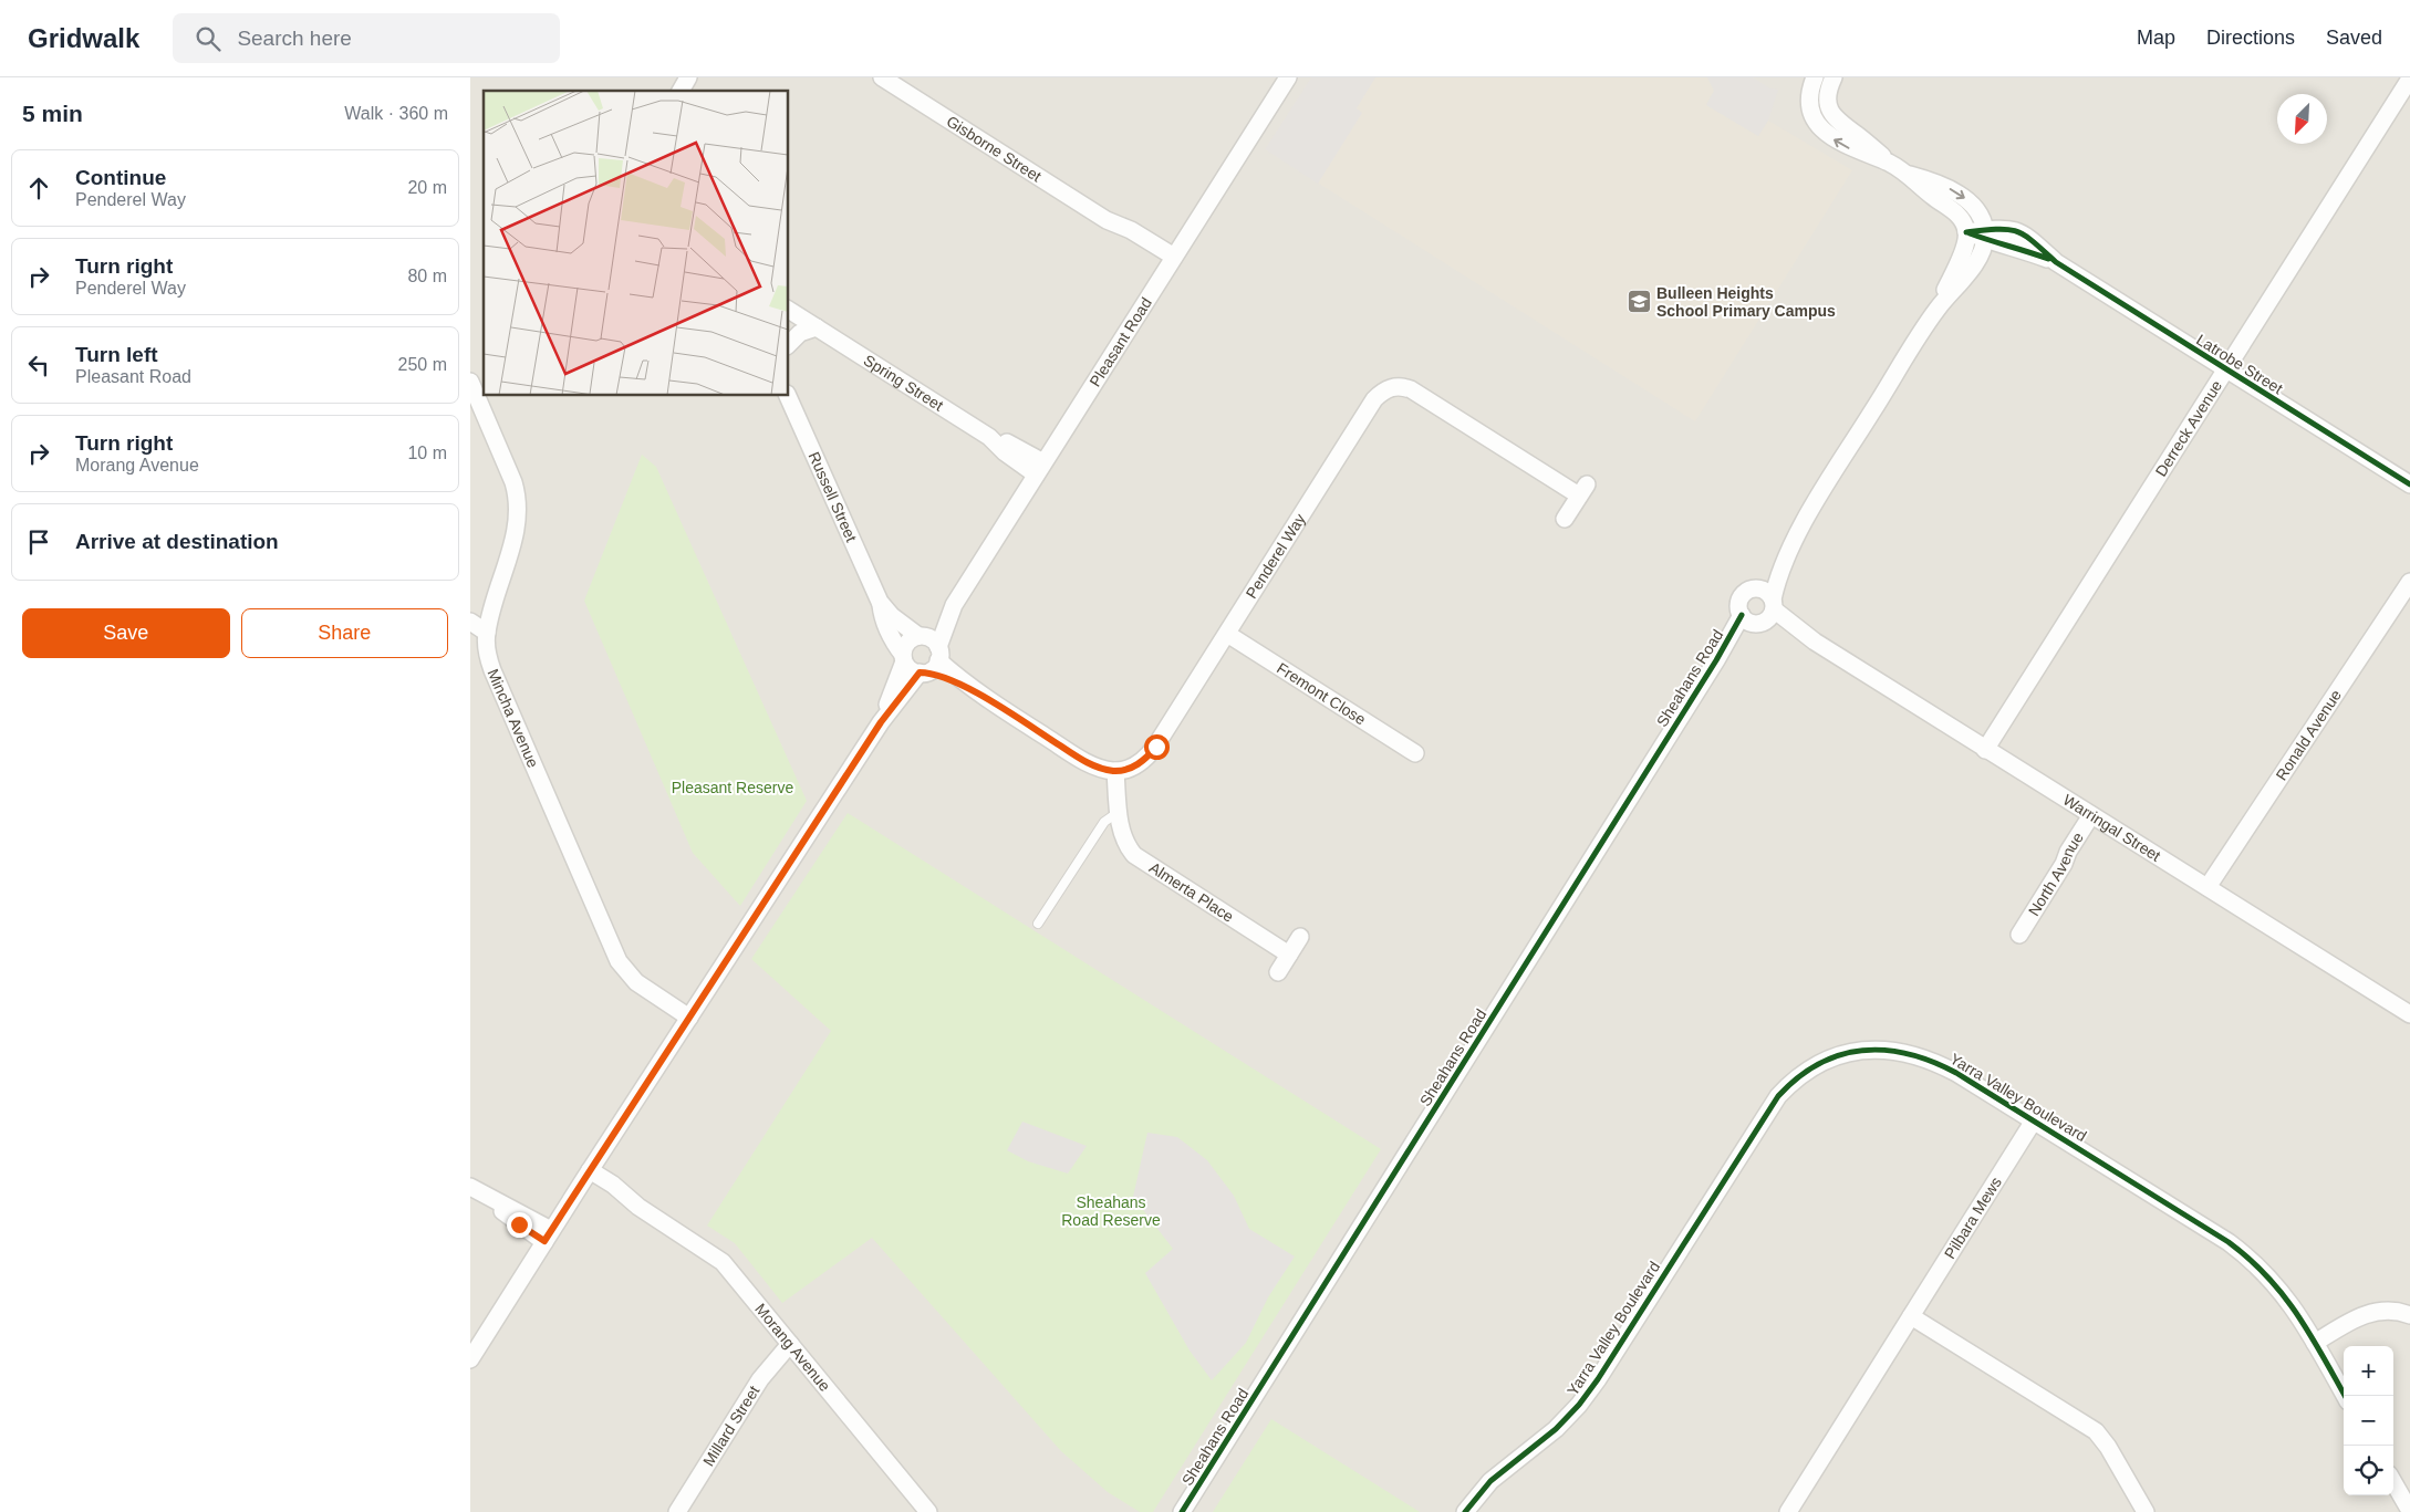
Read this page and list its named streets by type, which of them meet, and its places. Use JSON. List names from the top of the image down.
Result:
{
  "streets": {
    "street": [
      "Gisborne Street",
      "Pleasant Road",
      "Latrobe Street",
      "Spring Street",
      "Derreck Avenue",
      "Russell Street",
      "Penderel Way",
      "Sheahans Road",
      "Fremont Close",
      "Mincha Avenue",
      "Ronald Avenue",
      "Warringal Street",
      "North Avenue",
      "Almerta Place",
      "Yarra Valley Boulevard",
      "Pilbara Mews",
      "Morang Avenue",
      "Millard Street"
    ]
  },
  "crossings": [
    ["Gisborne Street", "Pleasant Road"],
    ["Pleasant Road", "Spring Street"],
    ["Pleasant Road", "Russell Street"],
    ["Pleasant Road", "Mincha Avenue"],
    ["Pleasant Road", "Morang Avenue"],
    ["Latrobe Street", "Derreck Avenue"],
    ["Latrobe Street", "Sheahans Road"],
    ["Derreck Avenue", "Warringal Street"],
    ["Penderel Way", "Fremont Close"],
    ["Penderel Way", "Almerta Place"],
    ["Sheahans Road", "Warringal Street"],
    ["Ronald Avenue", "Warringal Street"],
    ["Warringal Street", "North Avenue"],
    ["Yarra Valley Boulevard", "Pilbara Mews"],
    ["Morang Avenue", "Millard Street"]
  ],
  "parks": ["Pleasant Reserve", "Sheahans Road Reserve"],
  "places": {
    "school or university": ["Bulleen Heights School Primary Campus"]
  },
  "north": "bottom left",
  "page": {
    "header": "Gridwalk",
    "search": "Search here",
    "nav": ["Map", "Directions", "Saved"],
    "heading": ["5 min", "Walk · 360 m"],
    "list": [
      ["Continue", "Penderel Way", "20 m"],
      ["Turn right", "Penderel Way", "80 m"],
      ["Turn left", "Pleasant Road", "250 m"],
      ["Turn right", "Morang Avenue", "10 m"],
      "Arrive at destination"
    ],
    "buttons": ["Save", "Share"],
    "map_buttons": ["+", "−"]
  }
}
